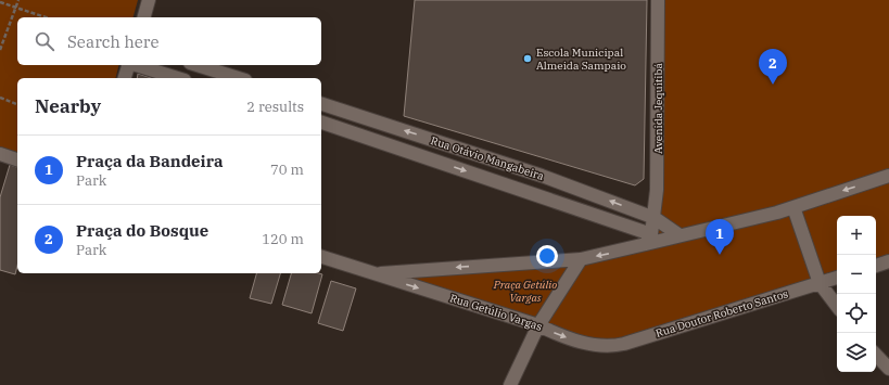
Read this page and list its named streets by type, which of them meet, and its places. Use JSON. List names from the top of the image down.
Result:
{
  "streets": {
    "street": [
      "Avenida Jequitibá",
      "Rua Otávio Mangabeira",
      "Rua Getúlio Vargas",
      "Rua Doutor Roberto Santos"
    ]
  },
  "crossings": [
    ["Avenida Jequitibá", "Rua Otávio Mangabeira"],
    ["Rua Getúlio Vargas", "Rua Doutor Roberto Santos"]
  ],
  "parks": ["Praça Getúlio Vargas"],
  "places": ["Escola Municipal Almeida Sampaio"],
  "page": {
    "search": "Search here",
    "pins": ["2", "1"],
    "heading": ["Nearby", "2 results"],
    "list": [
      {
        "mark": "1",
        "name": "Praça da Bandeira",
        "note": "Park",
        "value": "70 m"
      },
      {
        "mark": "2",
        "name": "Praça do Bosque",
        "note": "Park",
        "value": "120 m"
      }
    ],
    "map_buttons": ["+", "−"]
  }
}
